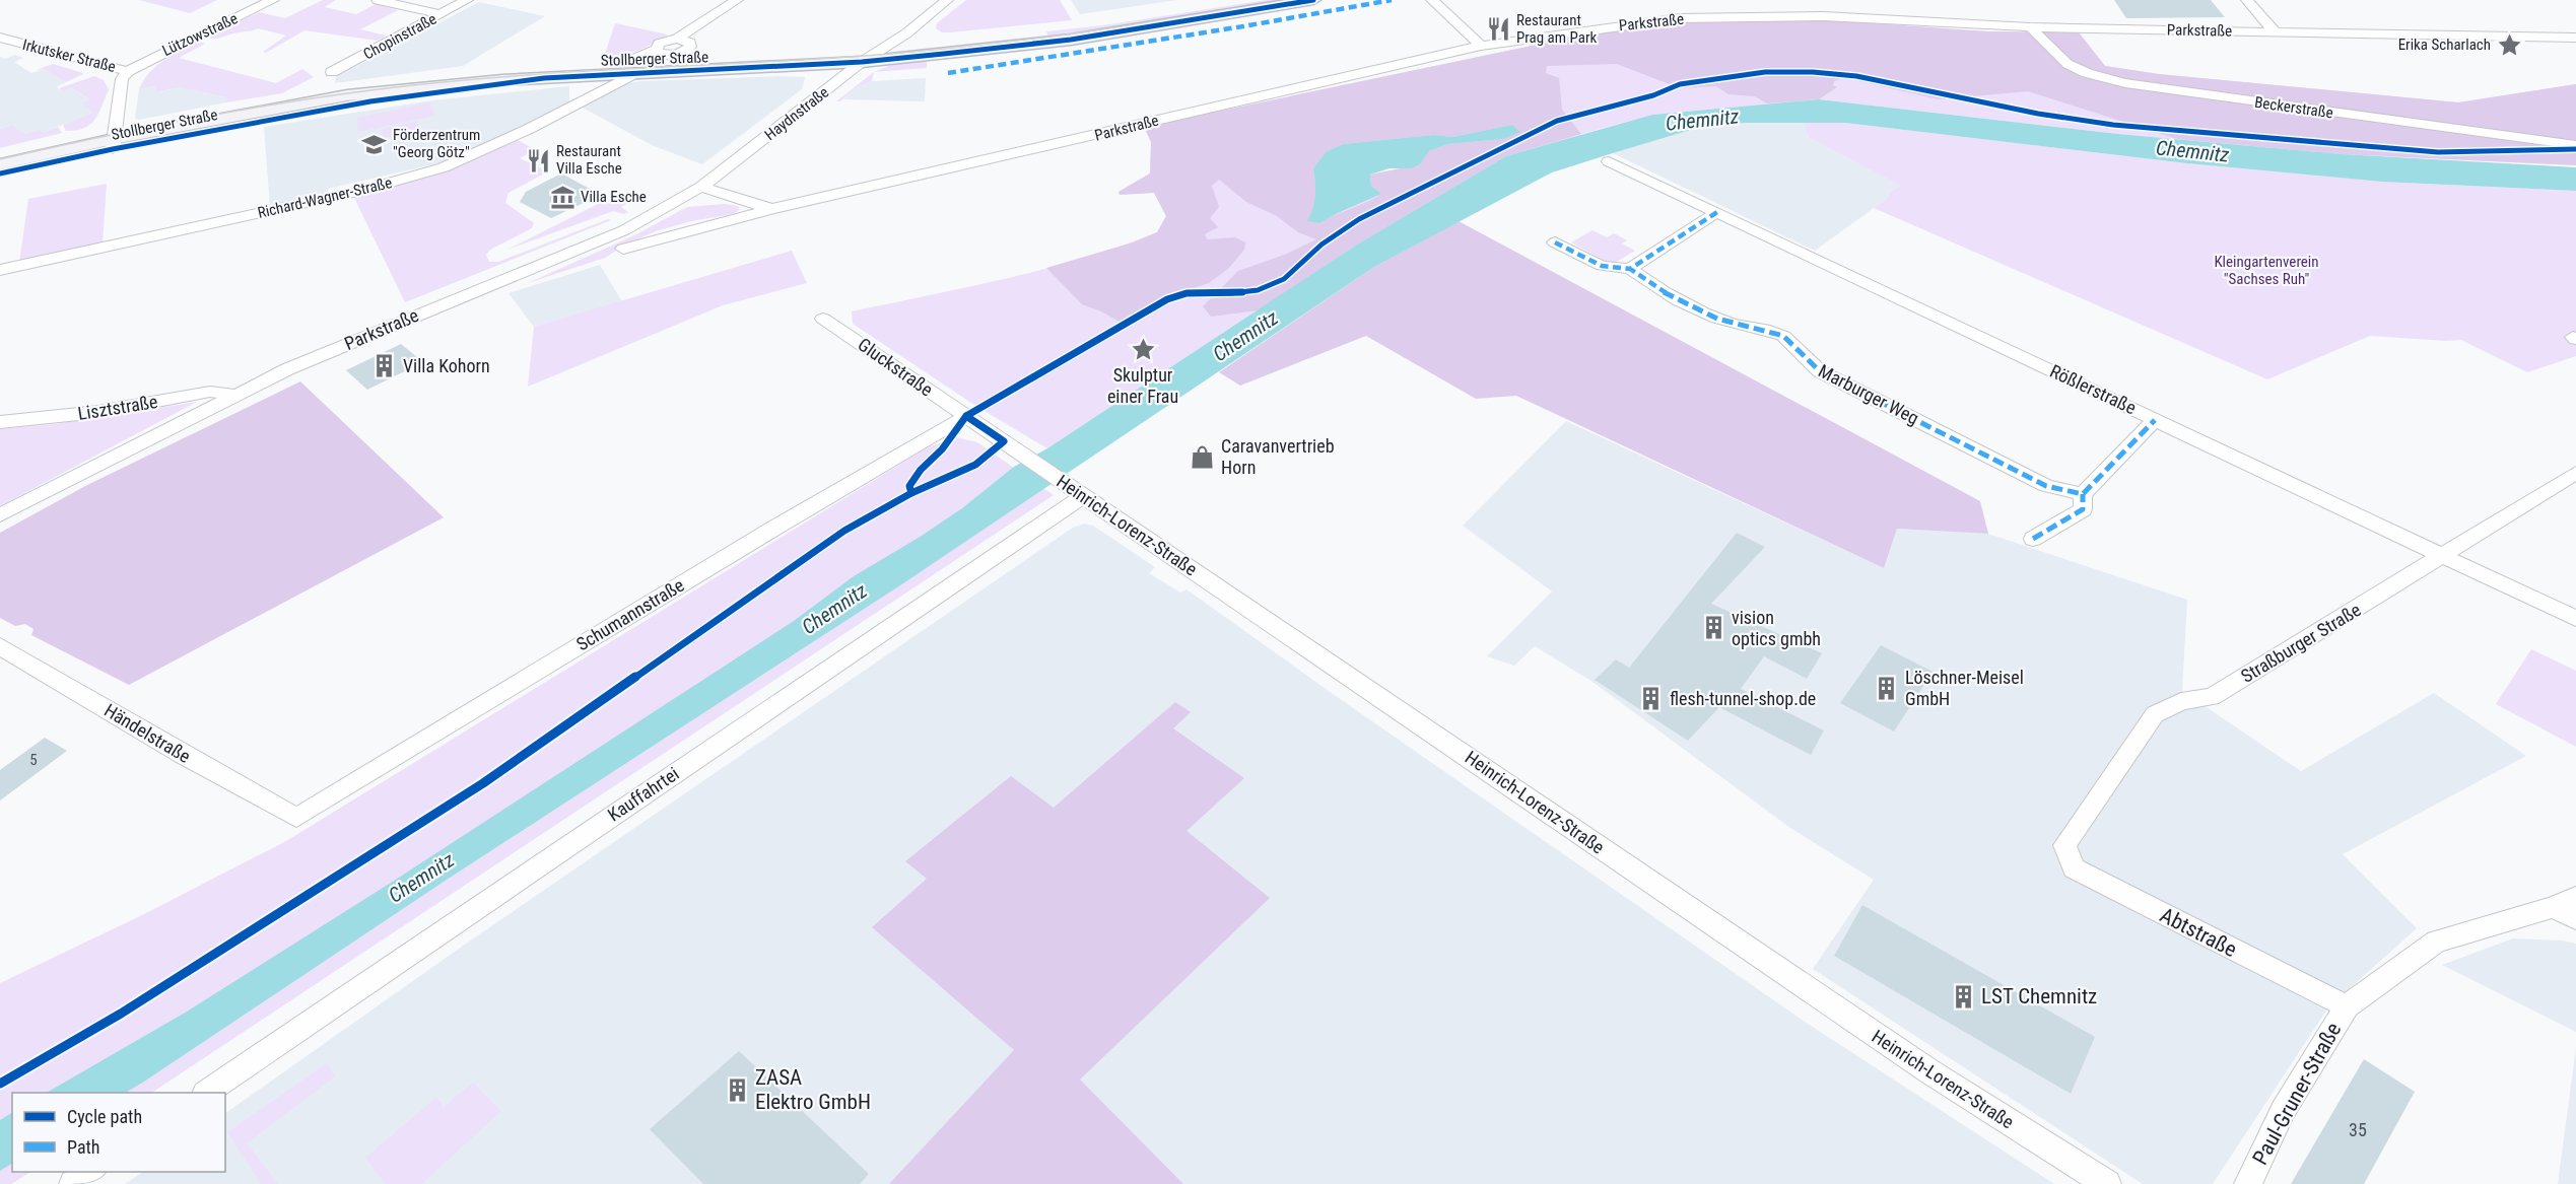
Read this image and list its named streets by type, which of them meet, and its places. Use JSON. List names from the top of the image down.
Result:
{
  "streets": {
    "main road": ["Stollberger Straße"],
    "street": [
      "Parkstraße",
      "Lützowstraße",
      "Chopinstraße",
      "Irkutsker Straße",
      "Beckerstraße",
      "Haydnstraße",
      "Richard-Wagner-Straße",
      "Gluckstraße",
      "Rößlerstraße",
      "Marburger Weg",
      "Lisztstraße",
      "Heinrich-Lorenz-Straße",
      "Schumannstraße",
      "Straßburger Straße",
      "Händelstraße",
      "Kauffahrtei",
      "Abtstraße",
      "Paul-Gruner-Straße"
    ]
  },
  "crossings": [
    ["Parkstraße", "Beckerstraße"],
    ["Parkstraße", "Haydnstraße"],
    ["Parkstraße", "Lisztstraße"],
    ["Lützowstraße", "Irkutsker Straße"],
    ["Irkutsker Straße", "Stollberger Straße"],
    ["Stollberger Straße", "Haydnstraße"],
    ["Stollberger Straße", "Richard-Wagner-Straße"],
    ["Gluckstraße", "Heinrich-Lorenz-Straße"],
    ["Gluckstraße", "Schumannstraße"],
    ["Rößlerstraße", "Straßburger Straße"],
    ["Heinrich-Lorenz-Straße", "Schumannstraße"],
    ["Heinrich-Lorenz-Straße", "Kauffahrtei"],
    ["Schumannstraße", "Händelstraße"],
    ["Straßburger Straße", "Abtstraße"],
    ["Abtstraße", "Paul-Gruner-Straße"]
  ],
  "water": ["Chemnitz"],
  "parks": ["Kleingartenverein \"Sachses Ruh\""],
  "places": {
    "restaurant": ["Restaurant Prag am Park", "Restaurant Villa Esche"],
    "place": ["Erika Scharlach", "Skulptur einer Frau"],
    "school or university": ["Förderzentrum \"Georg Götz\""],
    "museum": ["Villa Esche"],
    "building": [
      "Villa Kohorn",
      "vision optics gmbh",
      "Löschner-Meisel GmbH",
      "flesh-tunnel-shop.de",
      "LST Chemnitz",
      "ZASA Elektro GmbH"
    ],
    "shop": ["Caravanvertrieb Horn"]
  },
  "house_numbers": ["5", "35"],
  "legend": ["Cycle path", "Path"]
}
